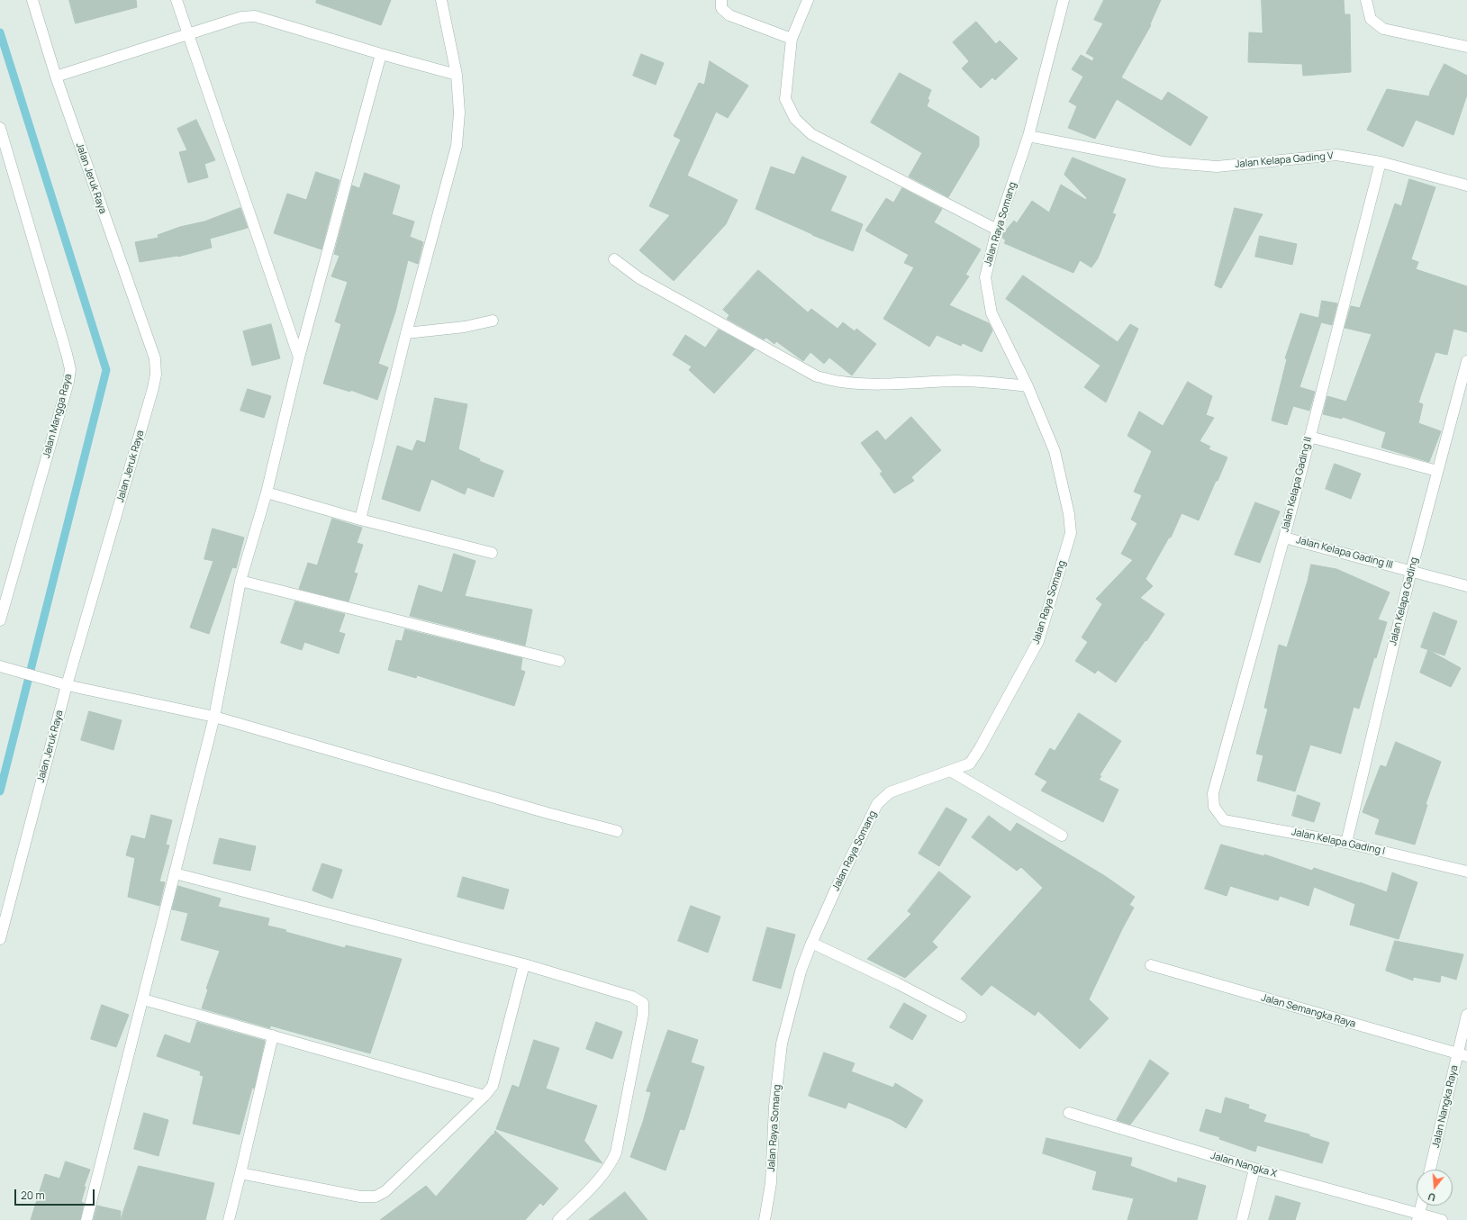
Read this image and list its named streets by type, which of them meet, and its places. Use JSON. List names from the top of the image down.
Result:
{
  "streets": {
    "street": [
      "Jalan Kelapa Gading V",
      "Jalan Jeruk Raya",
      "Jalan Raya Somang",
      "Jalan Mangga Raya",
      "Jalan Kelapa Gading II",
      "Jalan Kelapa Gading III",
      "Jalan Kelapa Gading",
      "Jalan Kelapa Gading I",
      "Jalan Semangka Raya",
      "Jalan Nangka Raya",
      "Jalan Nangka X"
    ]
  },
  "crossings": [
    ["Jalan Kelapa Gading V", "Jalan Raya Somang"],
    ["Jalan Kelapa Gading V", "Jalan Kelapa Gading II"],
    ["Jalan Kelapa Gading II", "Jalan Kelapa Gading III"],
    ["Jalan Kelapa Gading II", "Jalan Kelapa Gading I"],
    ["Jalan Kelapa Gading III", "Jalan Kelapa Gading"],
    ["Jalan Kelapa Gading", "Jalan Kelapa Gading I"],
    ["Jalan Semangka Raya", "Jalan Nangka Raya"]
  ],
  "scale_bar": "20 m",
  "north": "bottom"
}
